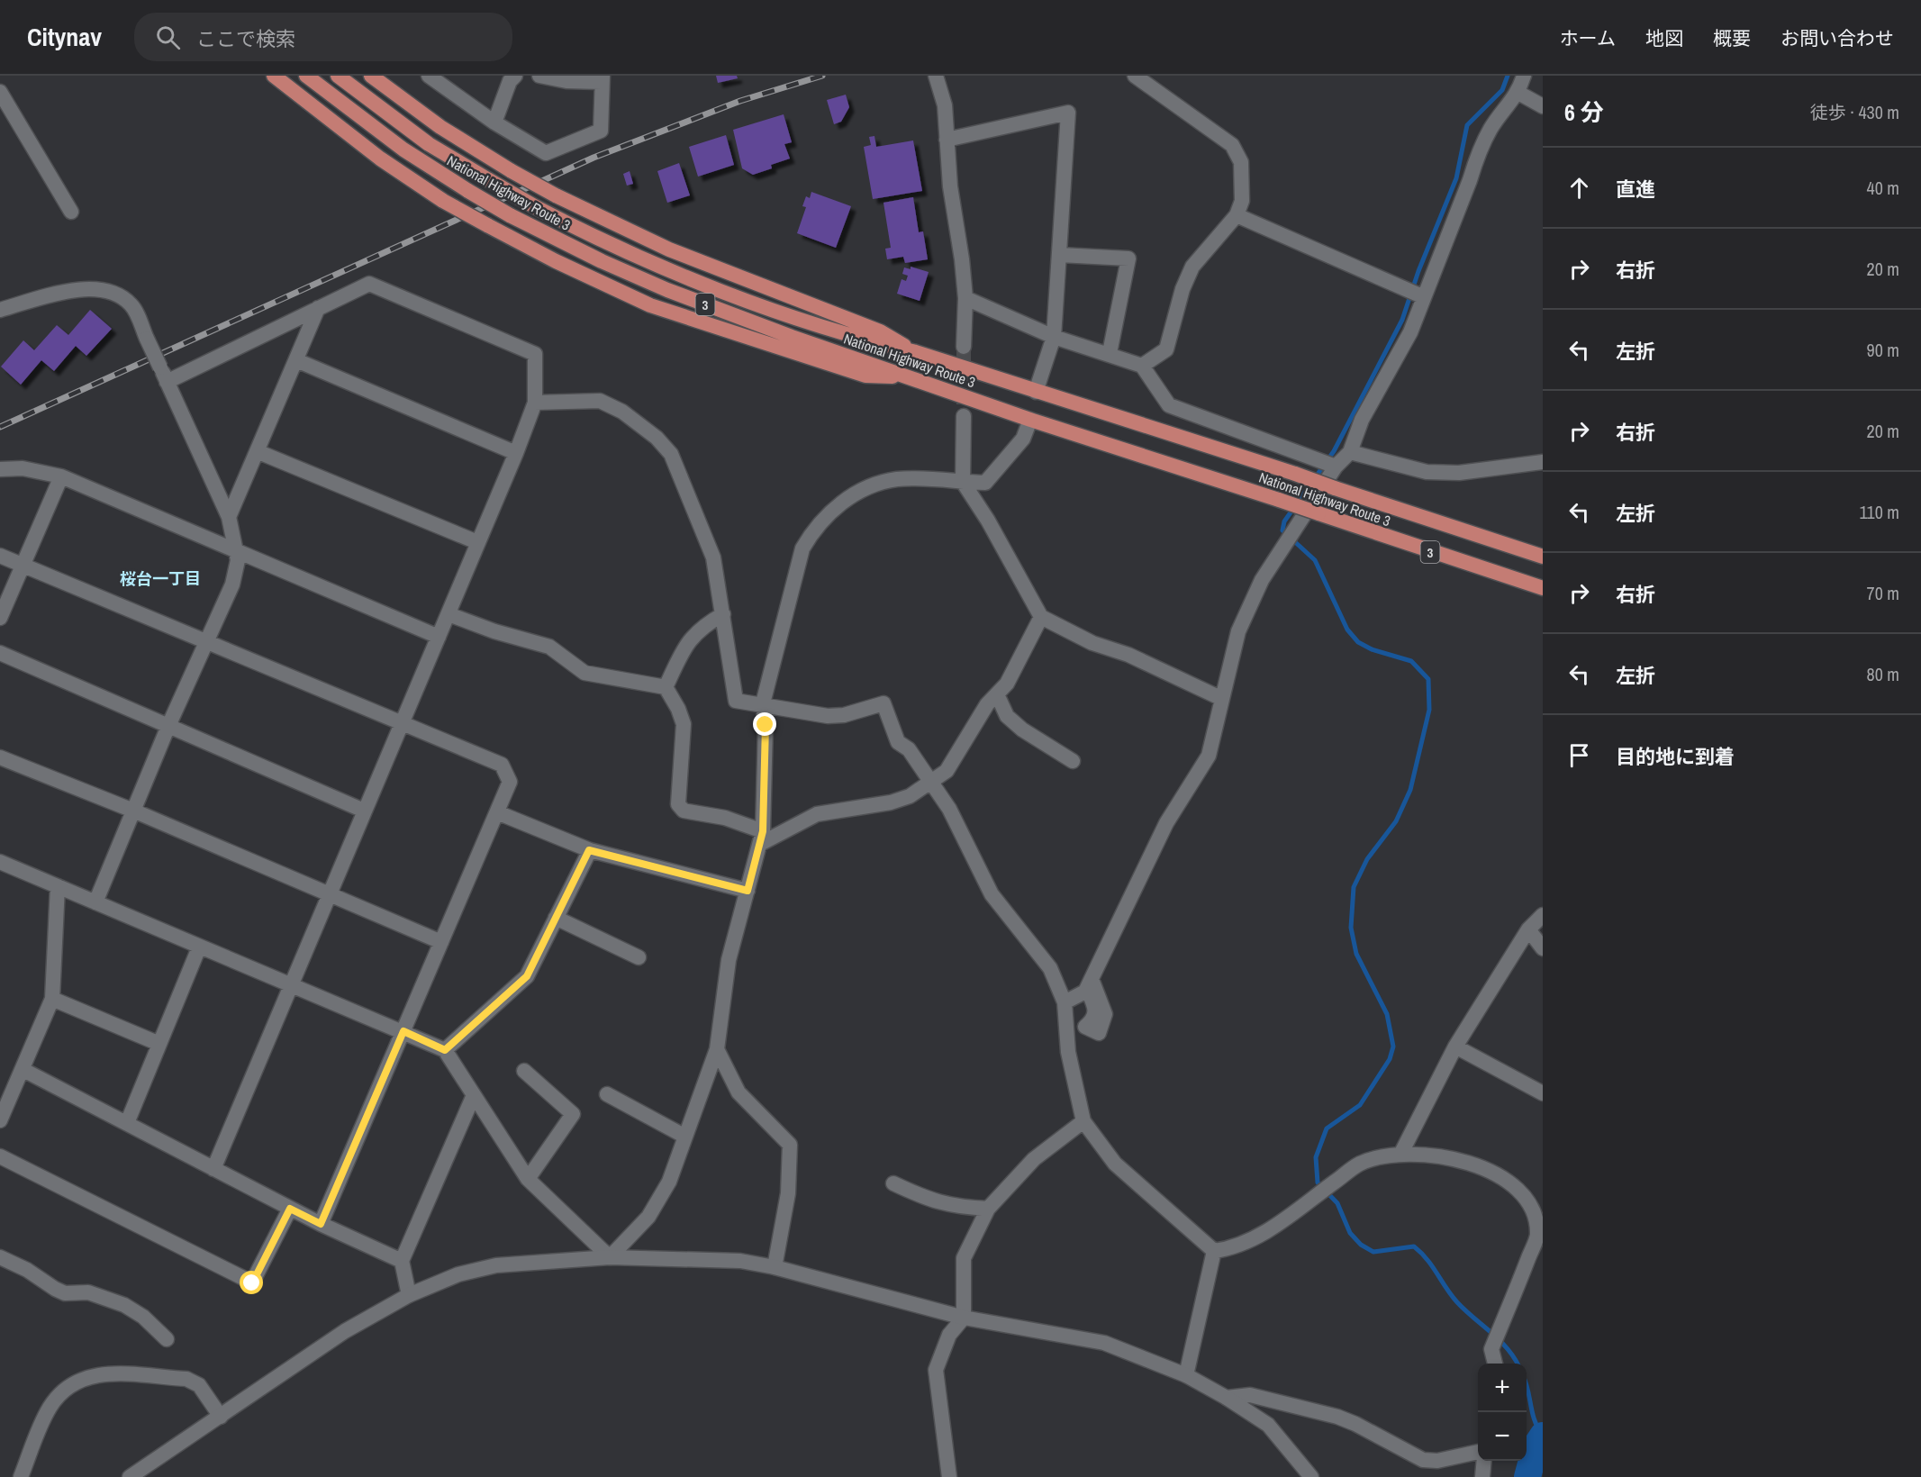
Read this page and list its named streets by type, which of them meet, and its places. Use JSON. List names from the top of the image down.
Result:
{
  "streets": {
    "highway": ["National Highway Route 3", "3"]
  },
  "districts": ["桜台一丁目"],
  "page": {
    "header": "Citynav",
    "search": "ここで検索",
    "nav": [
      "ホーム",
      "地図",
      "概要",
      "お問い合わせ"
    ],
    "heading": ["6 分", "徒歩 · 430 m"],
    "list": [
      ["直進", "40 m"],
      ["右折", "20 m"],
      ["左折", "90 m"],
      ["右折", "20 m"],
      ["左折", "110 m"],
      ["右折", "70 m"],
      ["左折", "80 m"],
      "目的地に到着"
    ],
    "map_buttons": ["+", "−"]
  }
}
